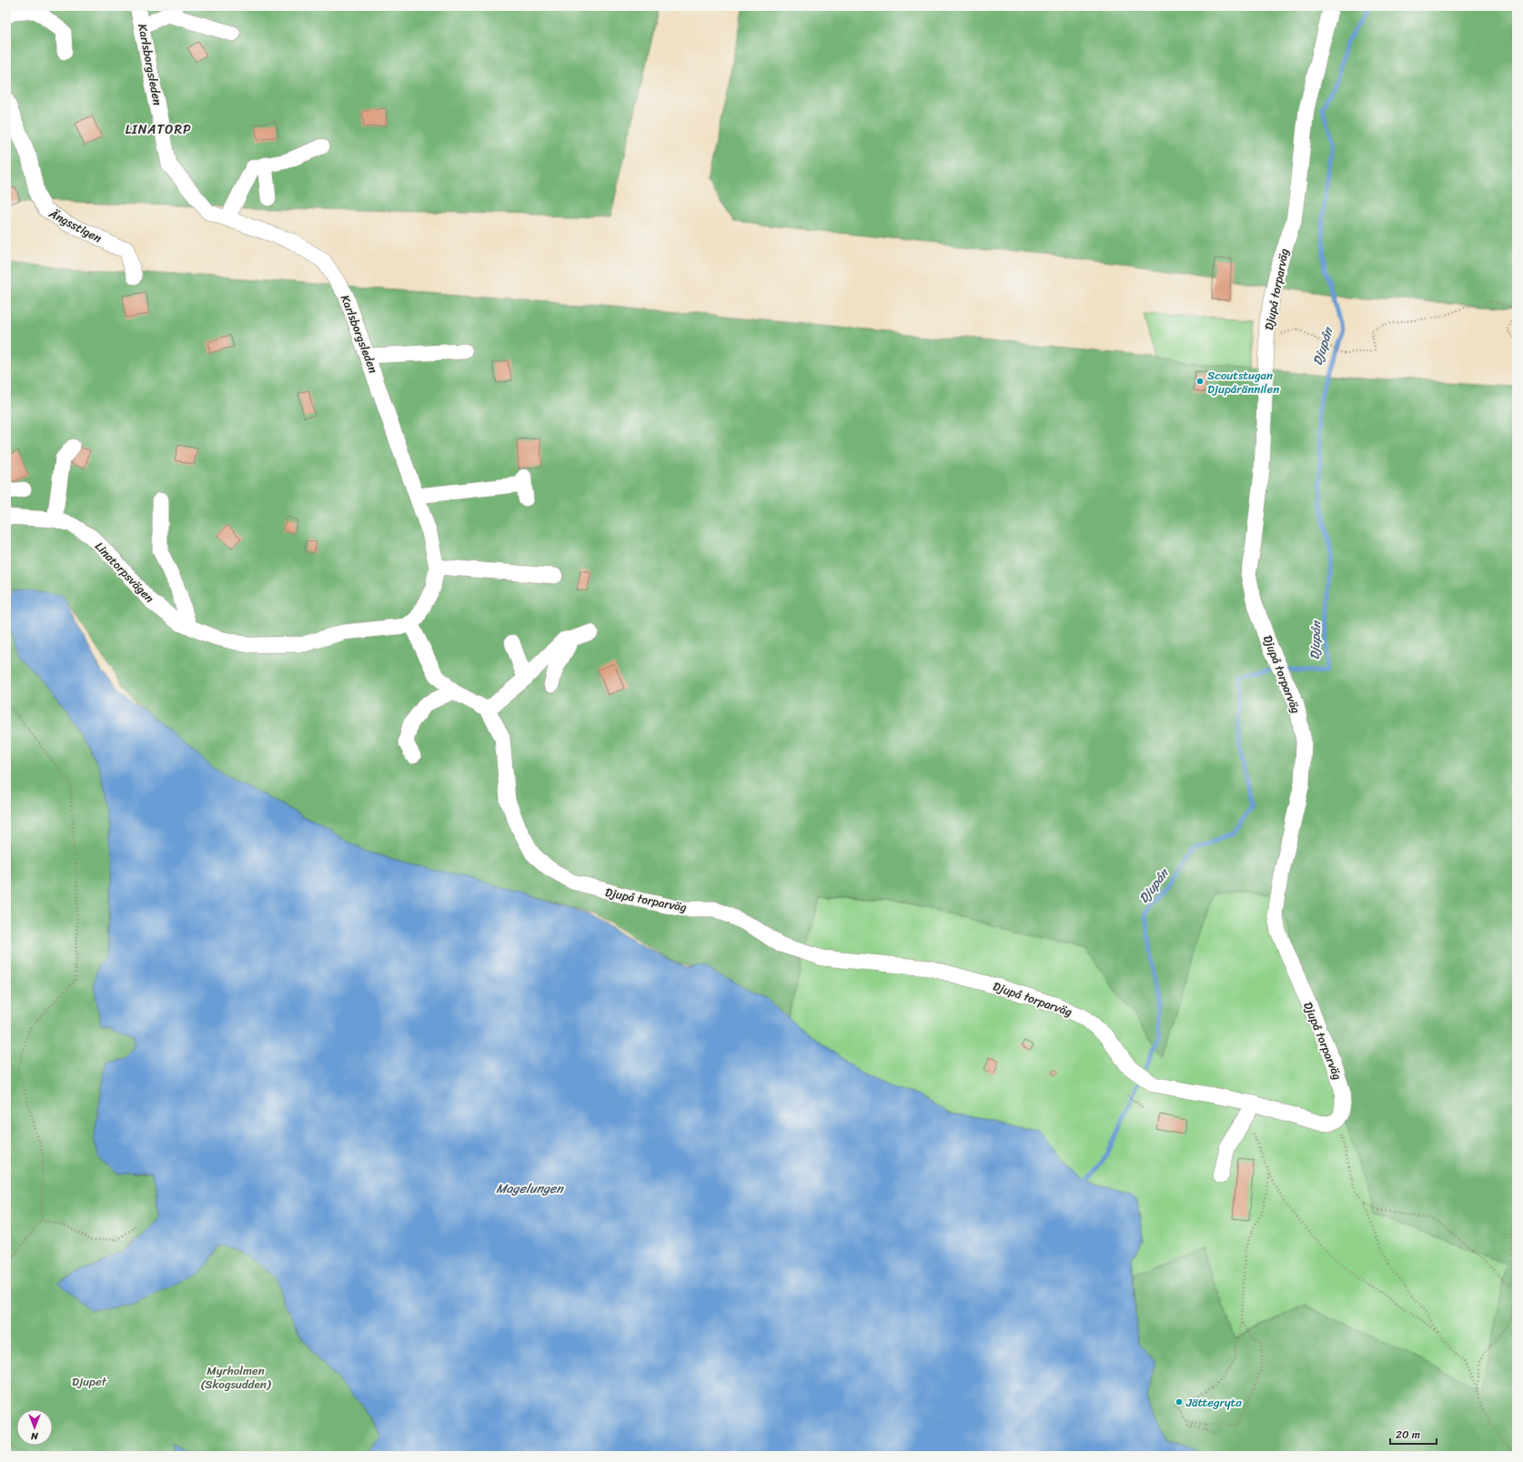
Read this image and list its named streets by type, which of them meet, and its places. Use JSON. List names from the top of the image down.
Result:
{
  "streets": {
    "street": [
      "Karlsborgsleden",
      "Ängsstigen",
      "Djupå torparväg",
      "Linatorpsvägen"
    ]
  },
  "crossings": [
    ["Karlsborgsleden", "Linatorpsvägen"]
  ],
  "districts": ["LINATORP"],
  "water": ["Djupån", "Magelungen"],
  "parks": ["Myrholmen (Skogsudden)", "Djupet"],
  "places": ["Scoutstugan Djupårännilen", "Jättegryta"],
  "scale_bar": "20 m",
  "north": "bottom"
}
